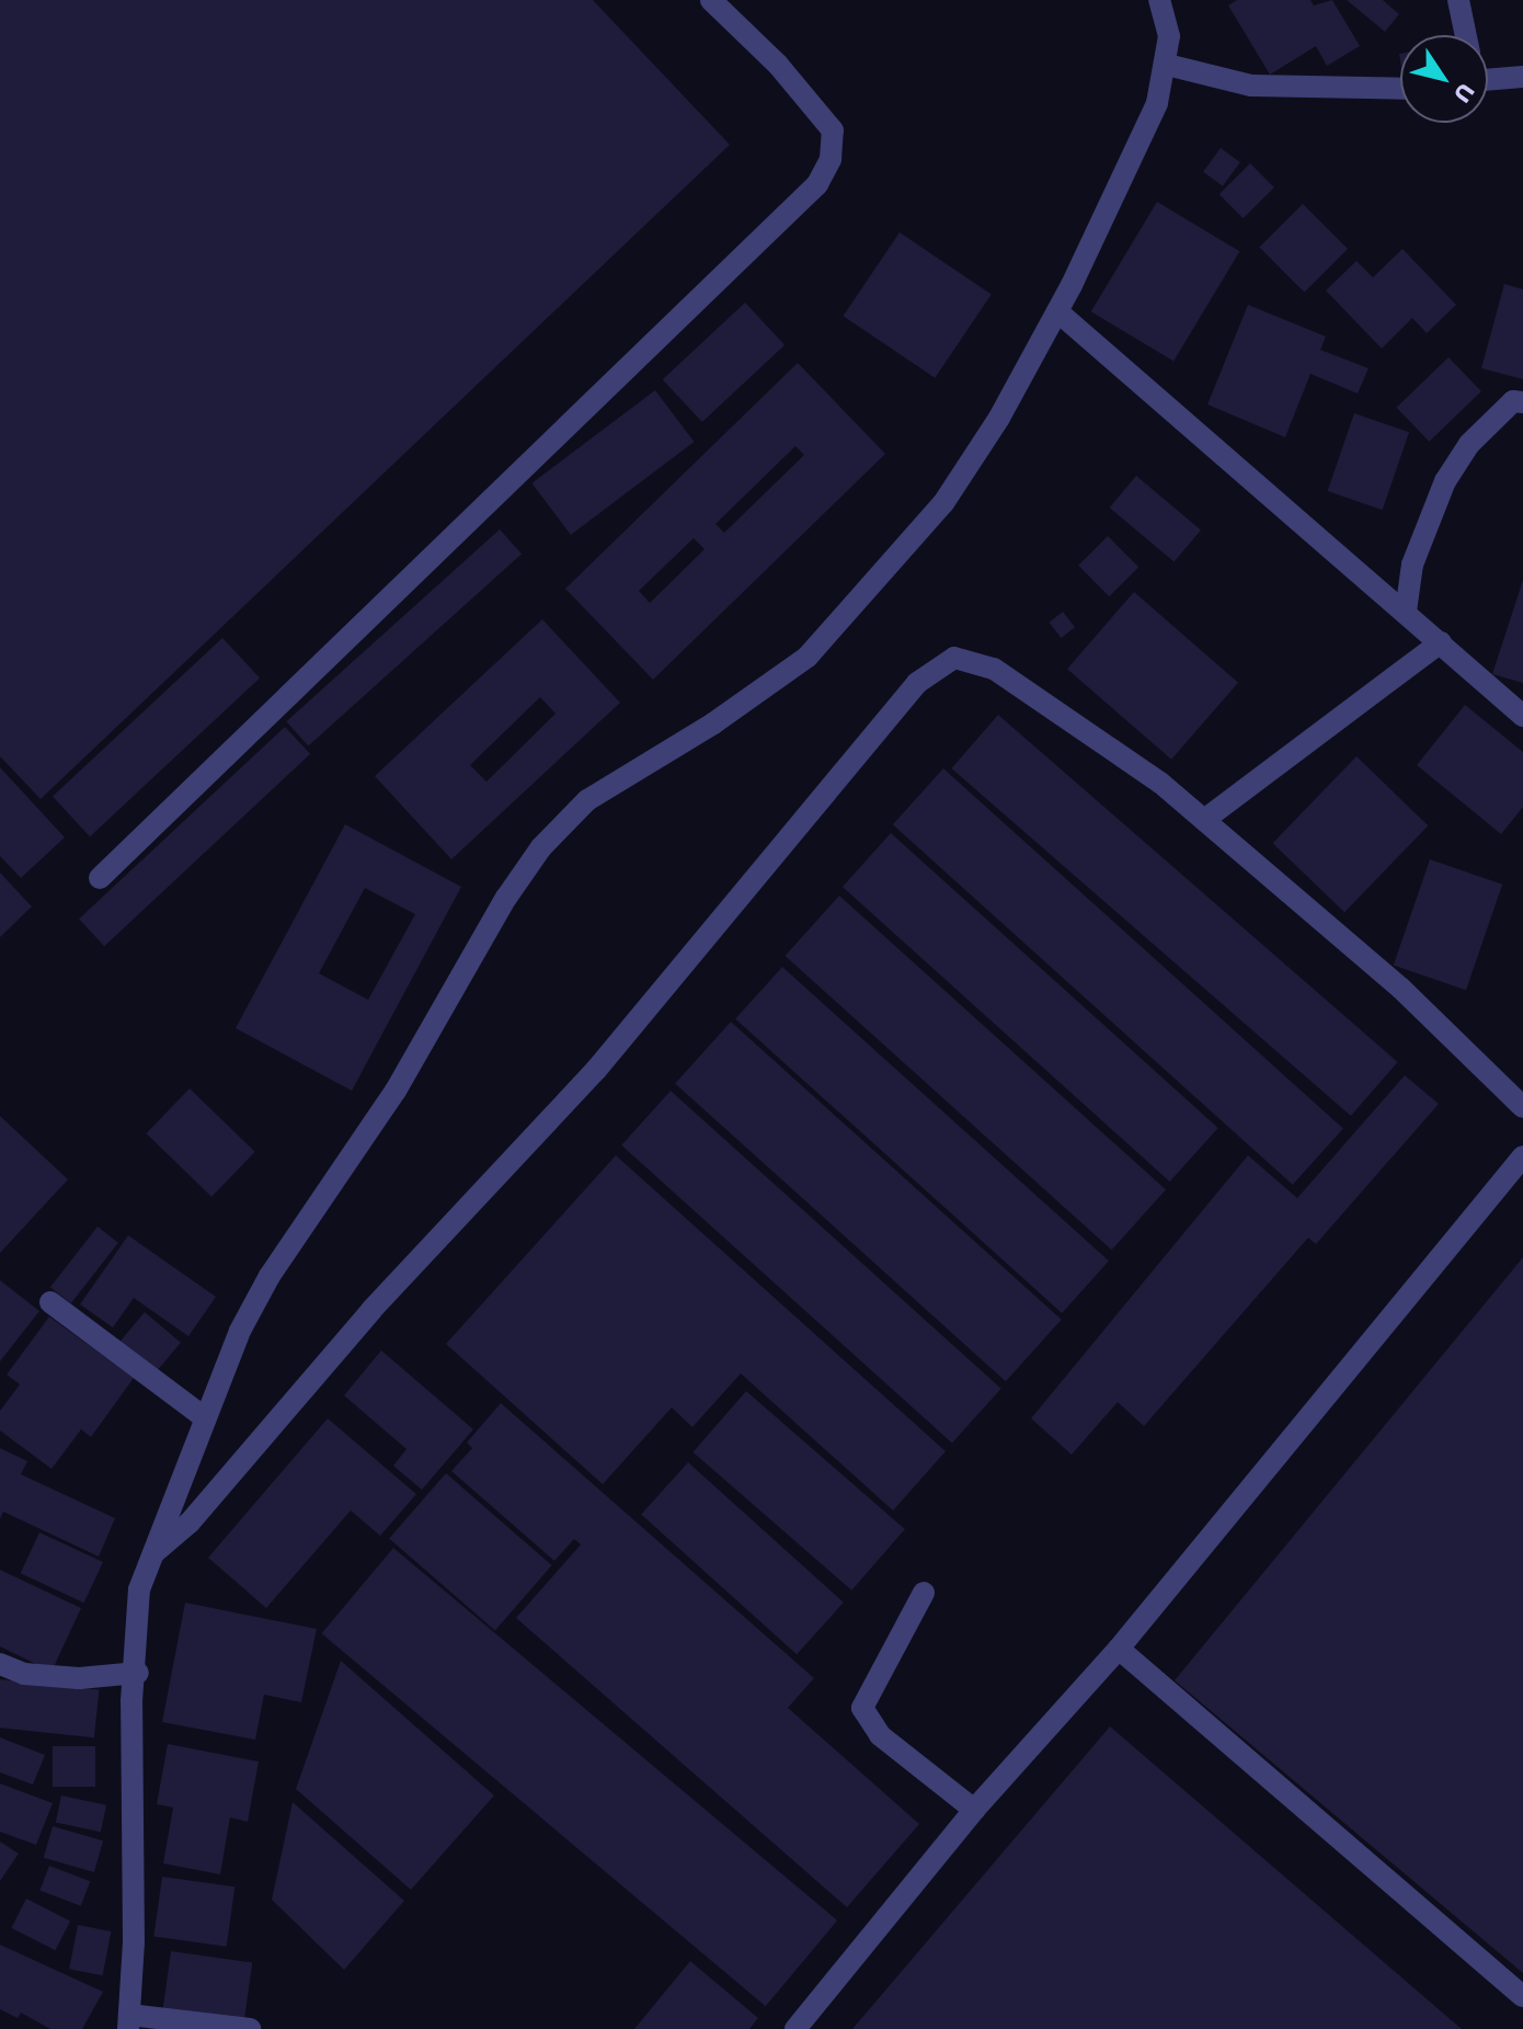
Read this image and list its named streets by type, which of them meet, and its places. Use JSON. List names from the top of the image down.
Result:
{
  "north": "bottom right"
}
